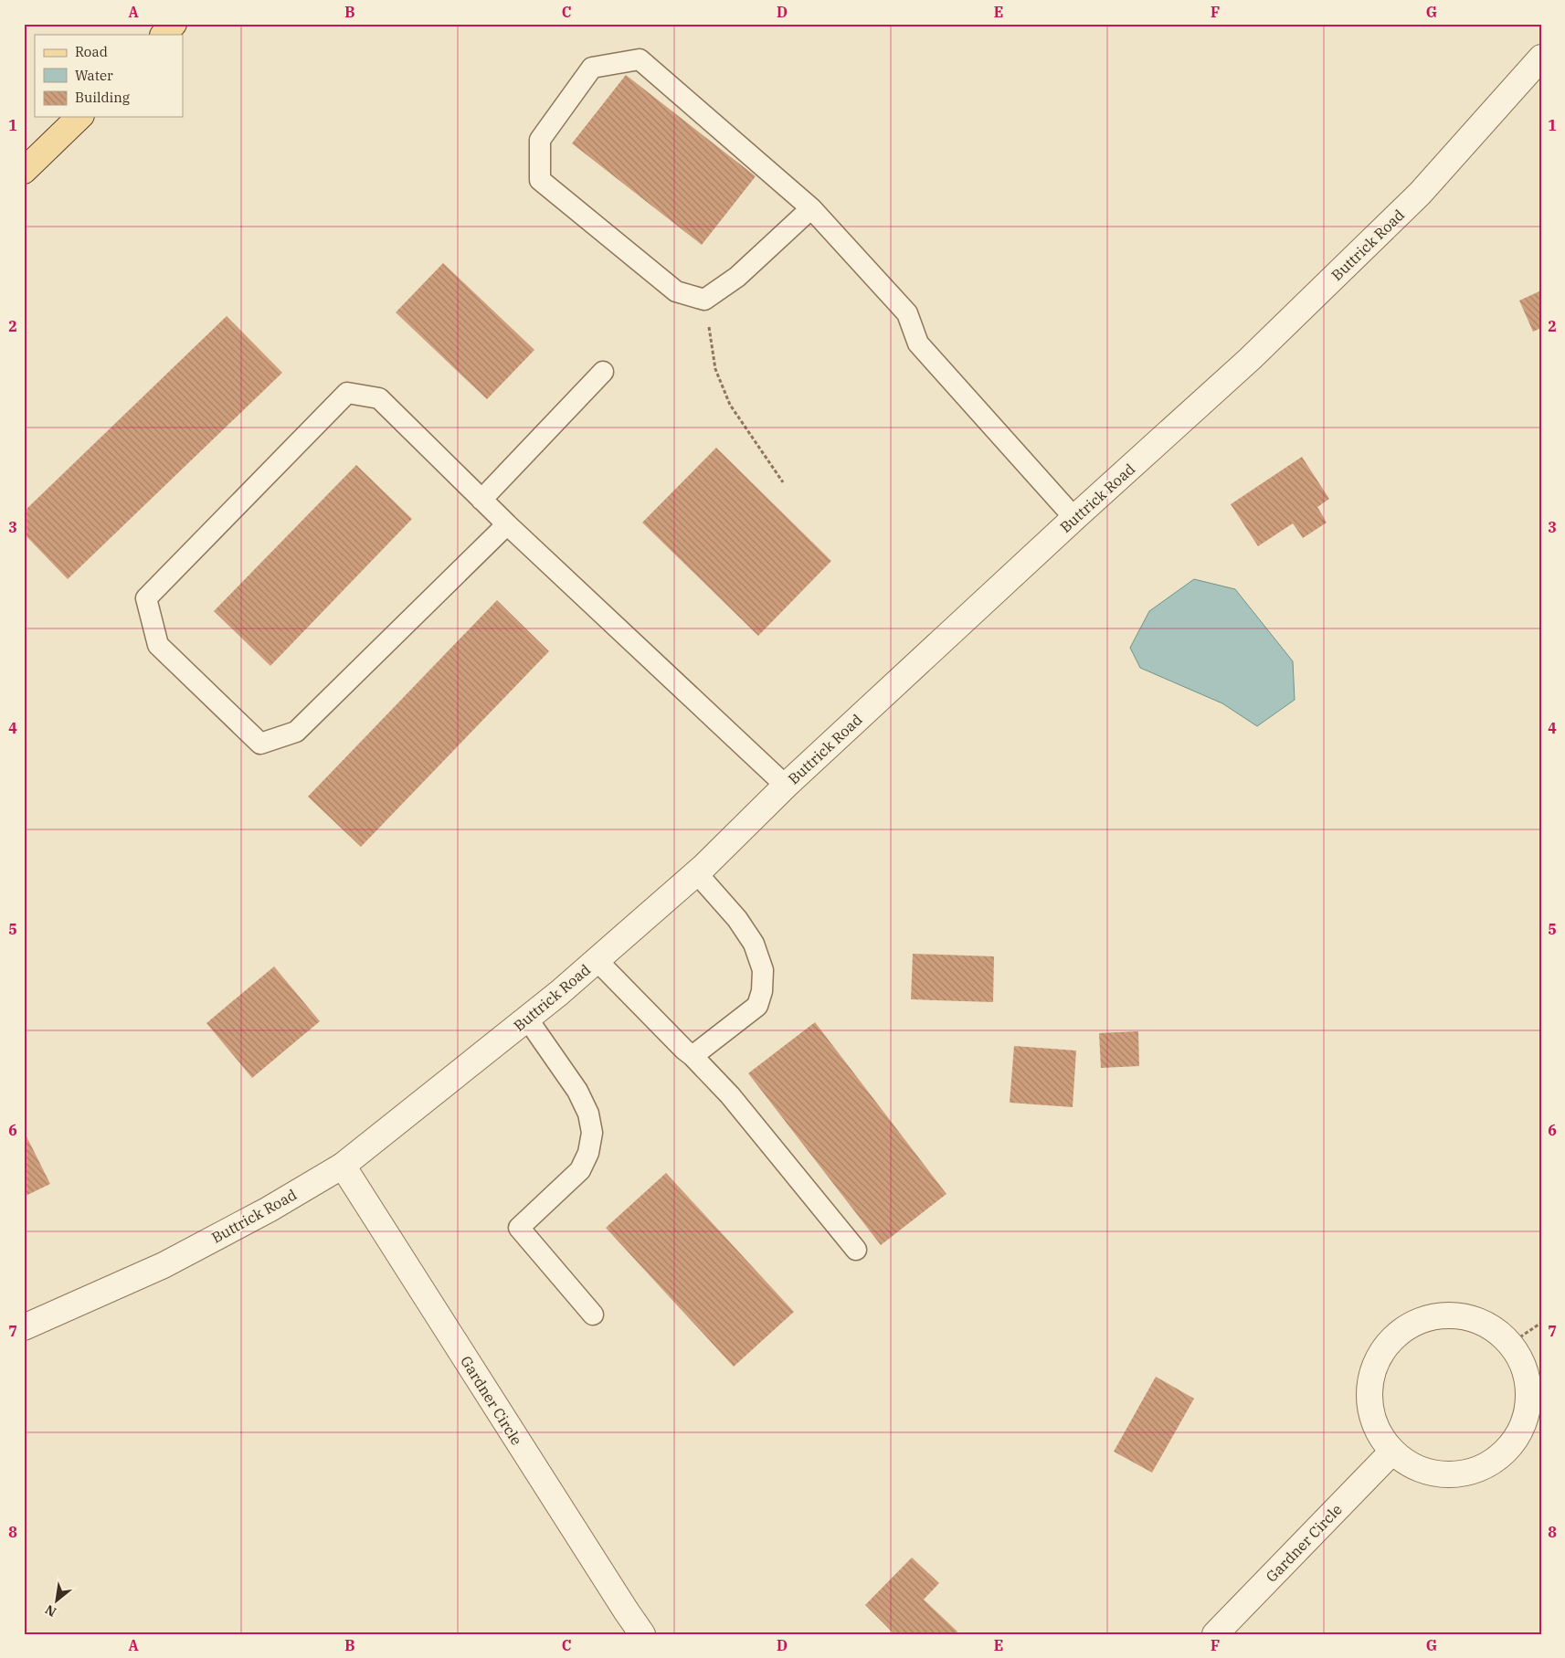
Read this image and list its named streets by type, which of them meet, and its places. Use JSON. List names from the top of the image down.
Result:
{
  "streets": {
    "street": ["Buttrick Road", "Gardner Circle"]
  },
  "crossings": [
    ["Buttrick Road", "Gardner Circle"]
  ],
  "legend": ["Road", "Water", "Building"],
  "north": "bottom left",
  "grid": {
    "columns": [
      "A",
      "B",
      "C",
      "D",
      "E",
      "F",
      "G"
    ],
    "rows": [
      "1",
      "2",
      "3",
      "4",
      "5",
      "6",
      "7",
      "8"
    ]
  }
}
